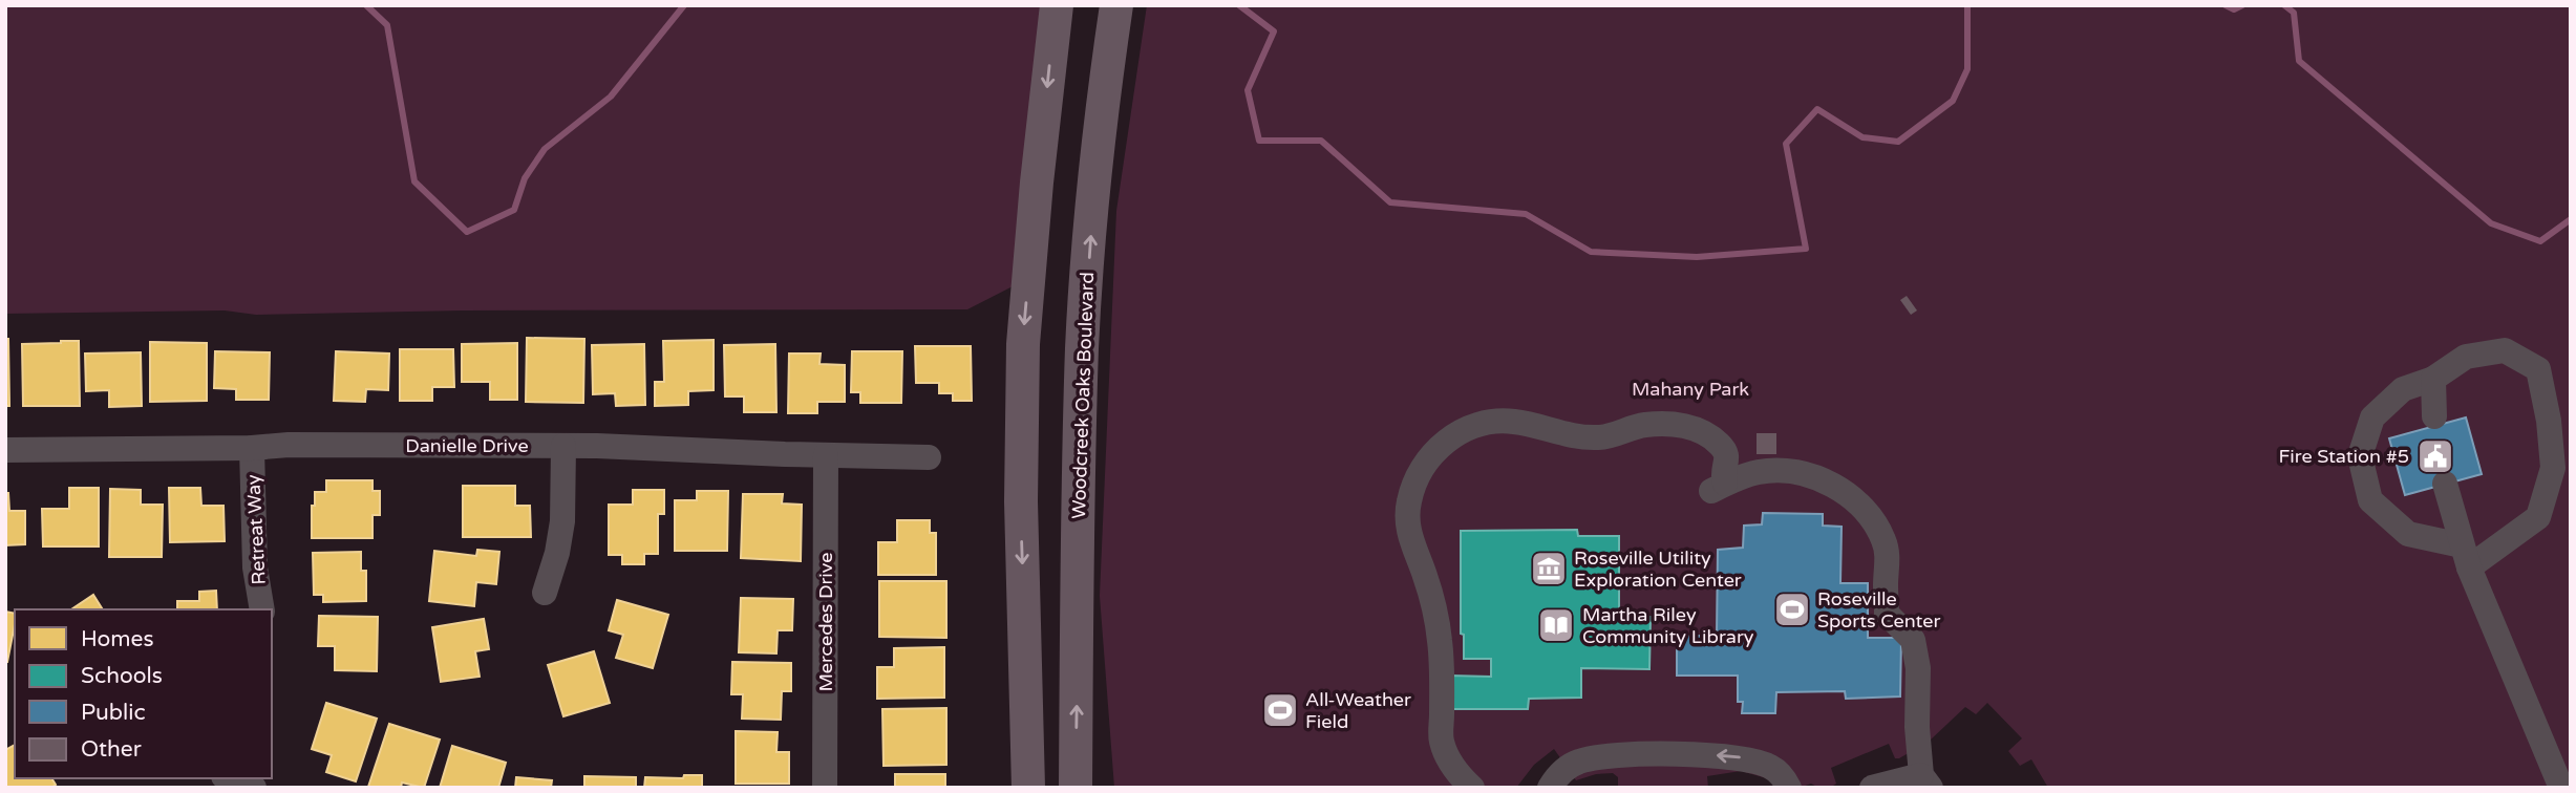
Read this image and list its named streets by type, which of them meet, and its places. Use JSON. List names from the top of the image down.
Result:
{
  "streets": {
    "main road": ["Woodcreek Oaks Boulevard"],
    "street": ["Danielle Drive", "Retreat Way", "Mercedes Drive"]
  },
  "crossings": [
    ["Danielle Drive", "Retreat Way"],
    ["Danielle Drive", "Mercedes Drive"]
  ],
  "parks": ["Mahany Park"],
  "places": {
    "public building": ["Fire Station #5"],
    "museum": ["Roseville Utility Exploration Center"],
    "sports": ["Roseville Sports Center", "All-Weather Field"],
    "library": ["Martha Riley Community Library"]
  },
  "legend": [
    "Homes",
    "Schools",
    "Public",
    "Other"
  ]
}
